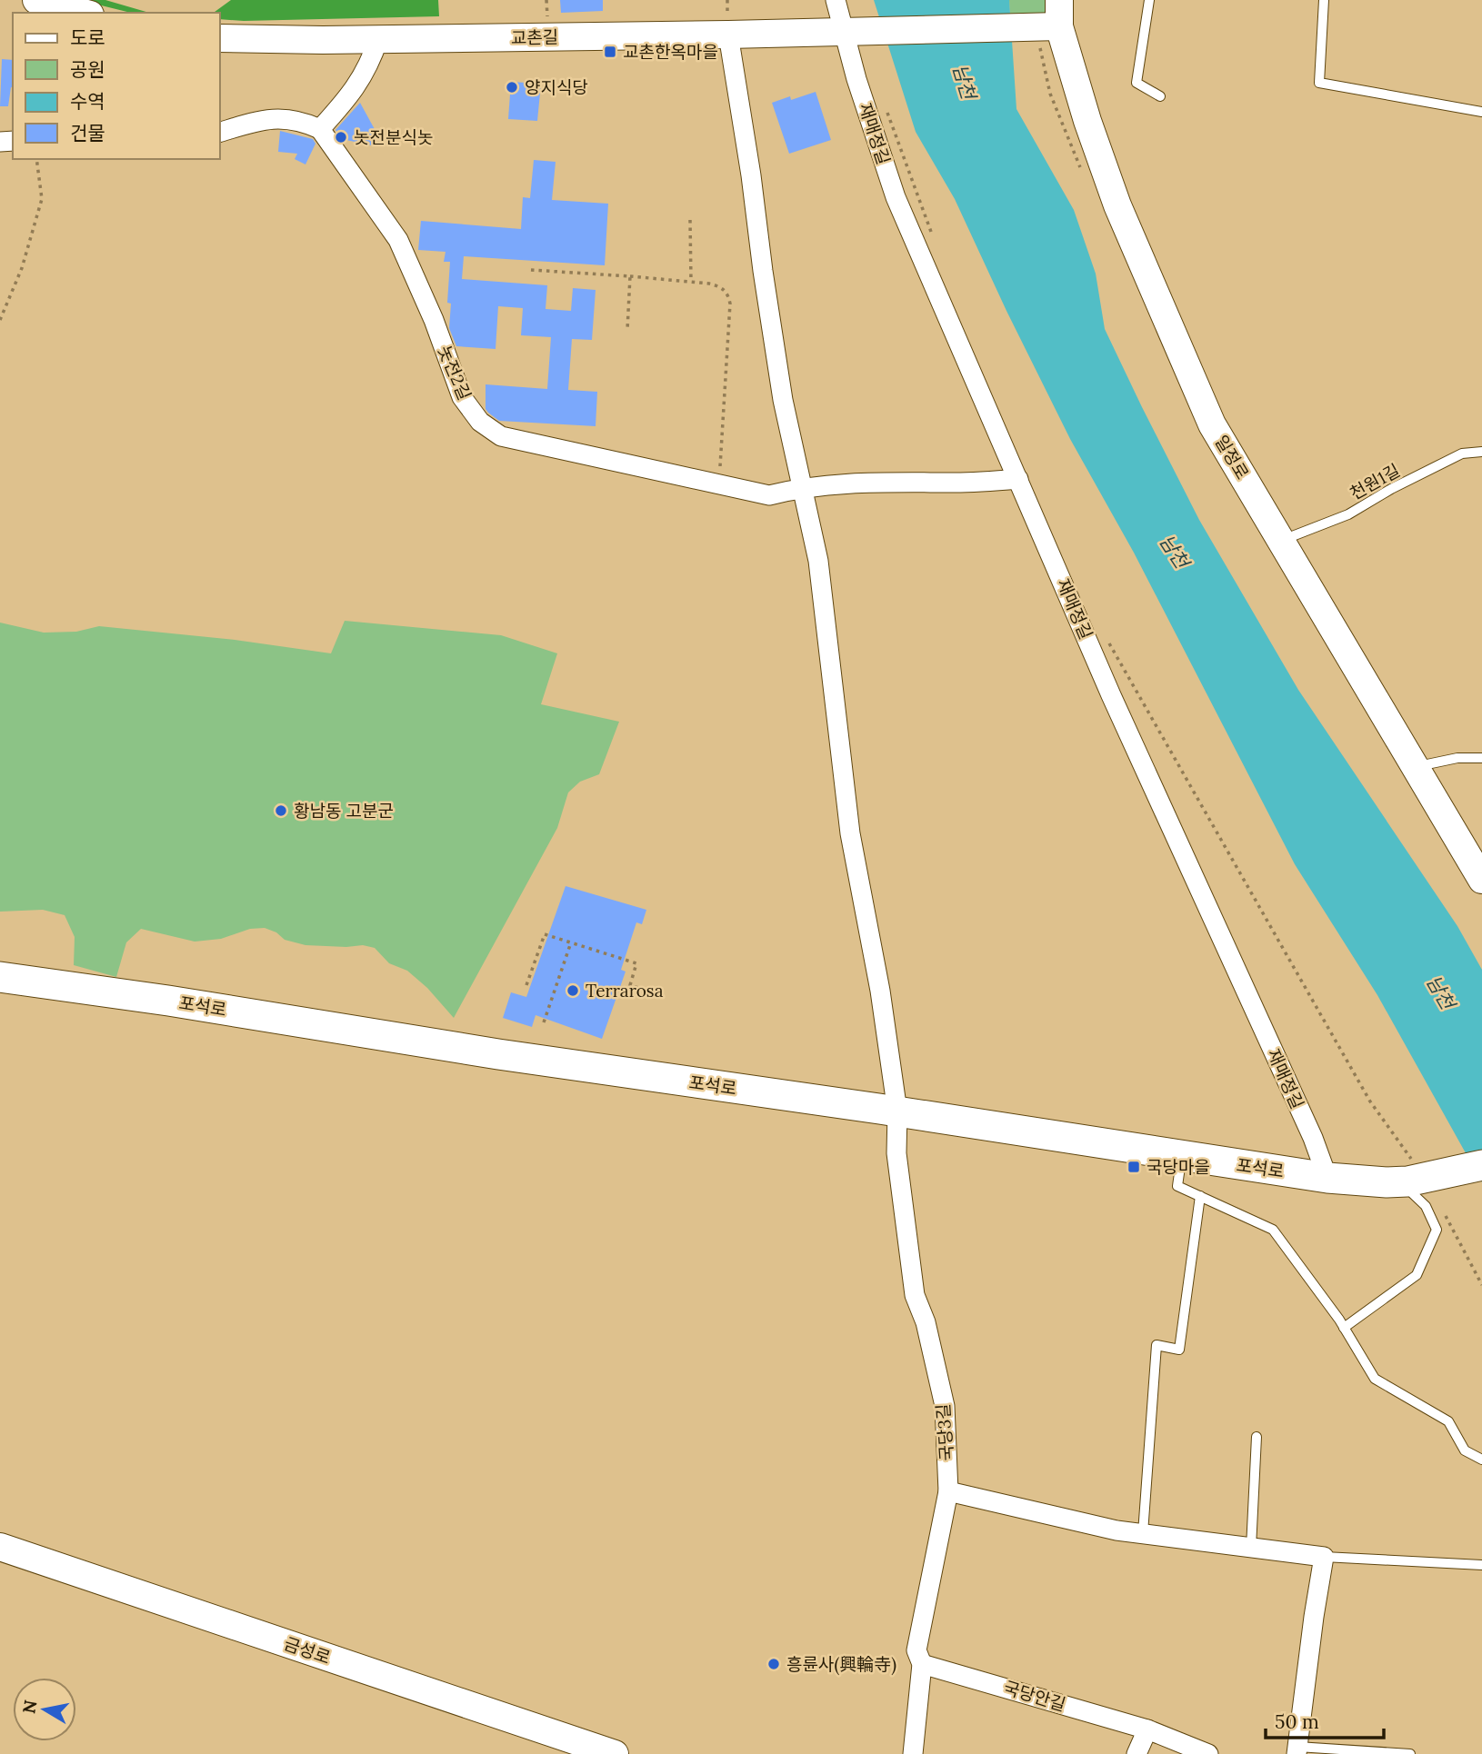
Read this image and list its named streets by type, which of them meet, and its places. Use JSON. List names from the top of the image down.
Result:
{
  "streets": {
    "main road": ["포석로"],
    "street": [
      "교촌길",
      "재매정길",
      "놋전2길",
      "일정로",
      "국당3길",
      "금성로",
      "국당안길"
    ],
    "lane": ["천원1길"]
  },
  "crossings": [
    ["교촌길", "재매정길"],
    ["교촌길", "일정로"],
    ["교촌길", "국당3길"],
    ["재매정길", "놋전2길"],
    ["재매정길", "포석로"],
    ["놋전2길", "국당3길"],
    ["일정로", "천원1길"],
    ["포석로", "국당3길"],
    ["국당3길", "국당안길"]
  ],
  "water": ["남천"],
  "places": {
    "transit": ["교촌한옥마을", "국당마을"],
    "other": [
      "양지식당",
      "놋전분식놋",
      "황남동 고분군",
      "Terrarosa",
      "흥륜사(興輪寺)"
    ]
  },
  "legend": [
    "도로",
    "공원",
    "수역",
    "건물"
  ],
  "scale_bar": "50 m",
  "north": "left"
}
